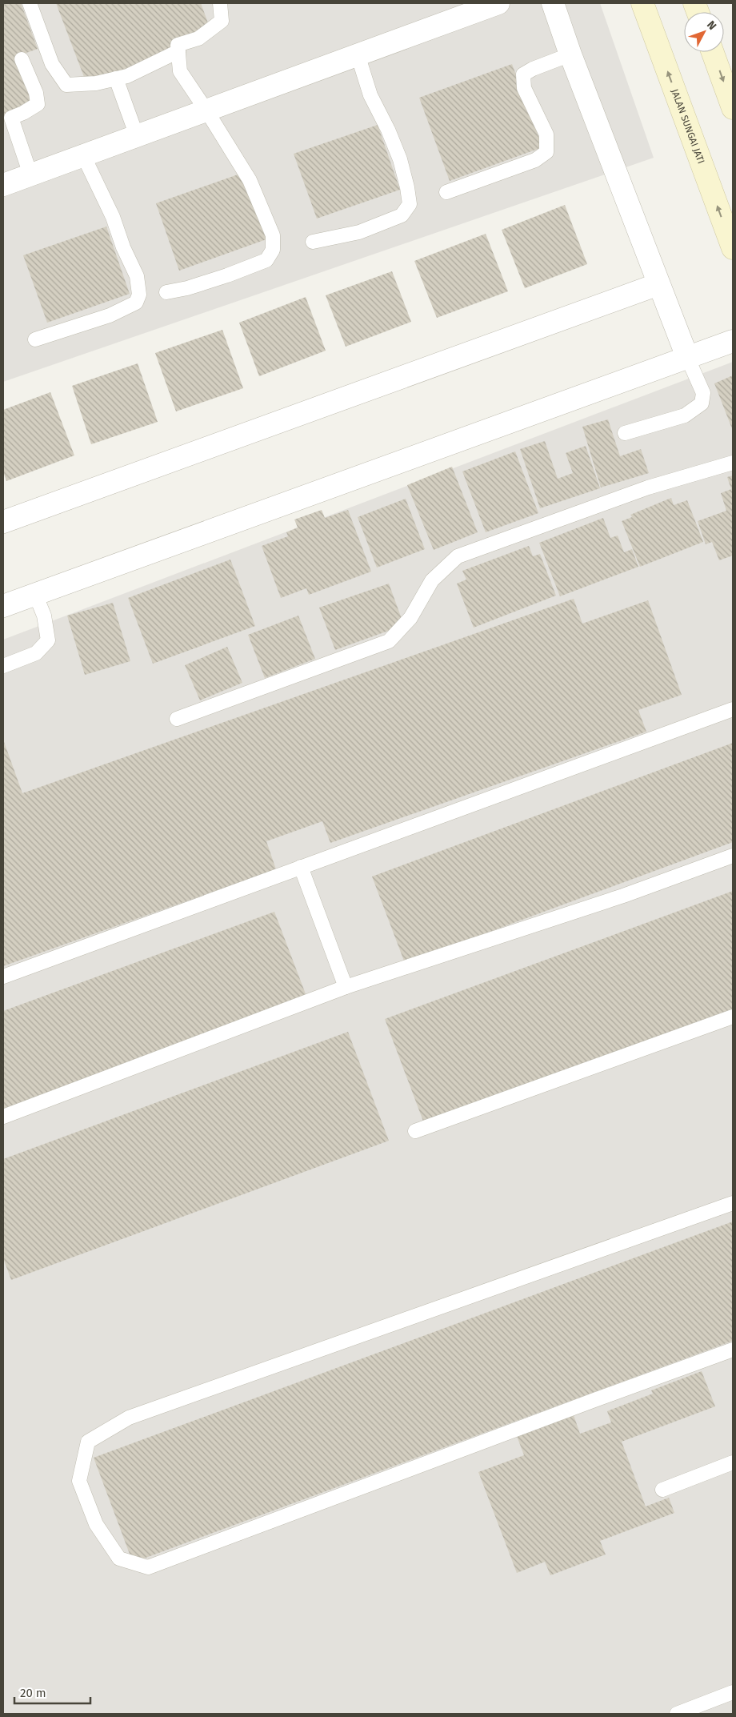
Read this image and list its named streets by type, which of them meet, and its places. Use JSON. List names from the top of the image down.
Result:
{
  "streets": {
    "main road": ["JALAN SUNGAI JATI"]
  },
  "one_way": ["JALAN SUNGAI JATI"],
  "scale_bar": "20 m",
  "north": "top right"
}
